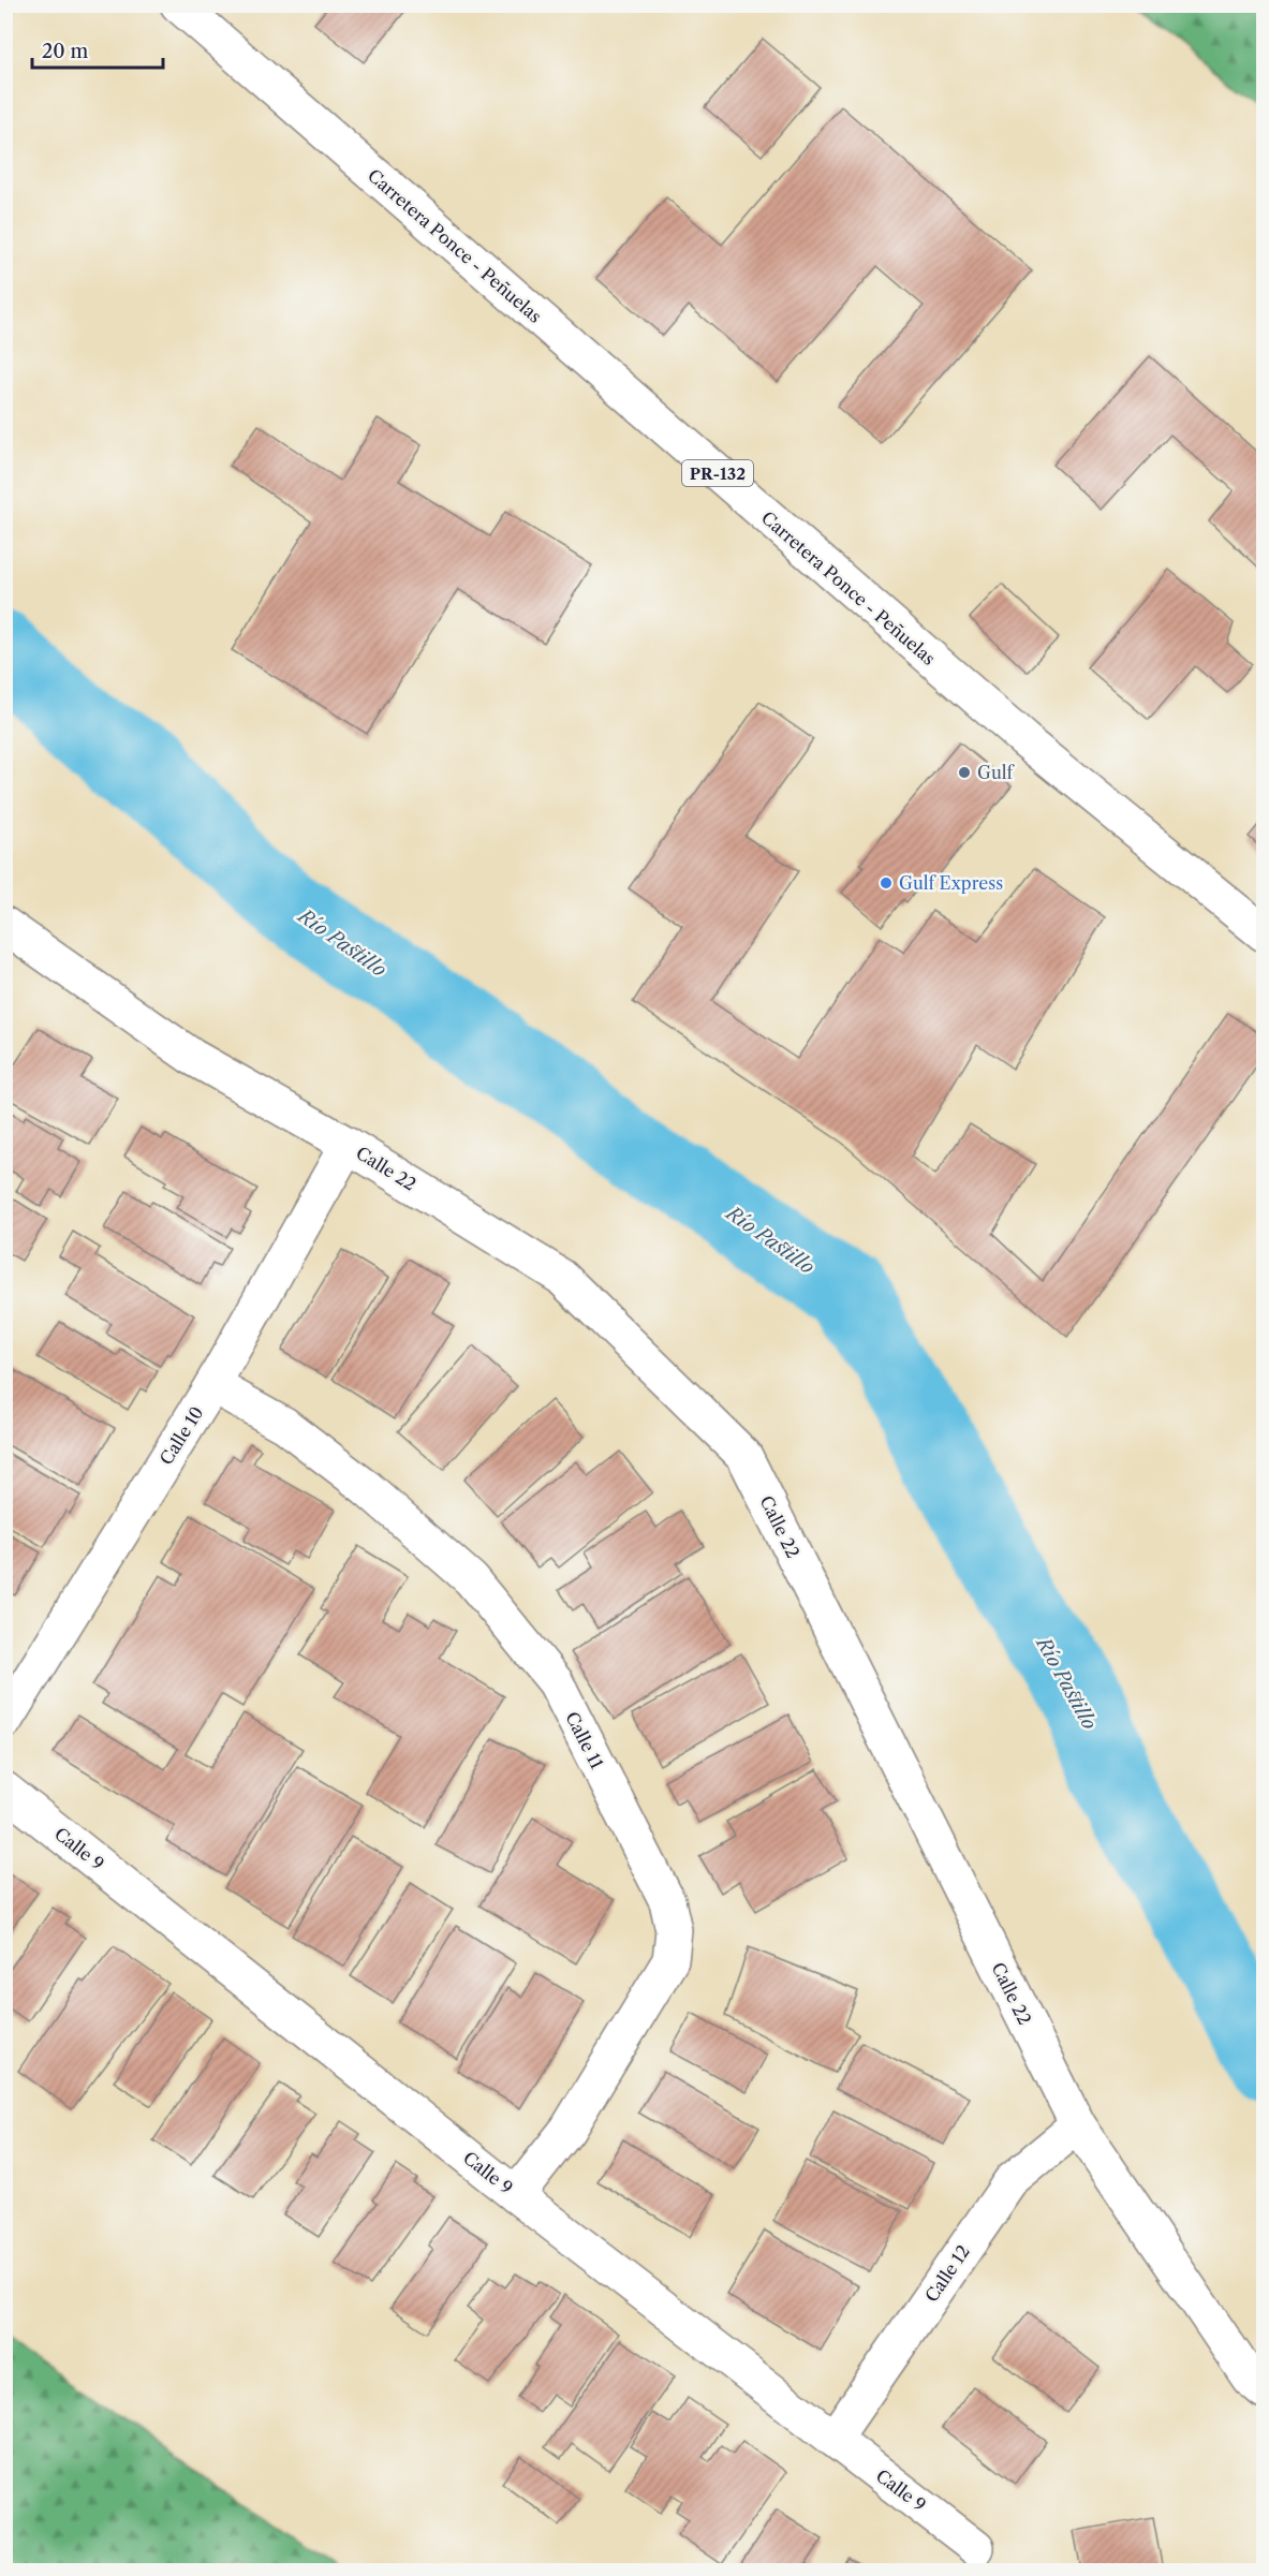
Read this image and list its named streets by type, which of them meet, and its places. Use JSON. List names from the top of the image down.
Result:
{
  "streets": {
    "street": [
      "Carretera Ponce - Peñuelas",
      "PR-132",
      "Calle 22",
      "Calle 10",
      "Calle 11",
      "Calle 9",
      "Calle 12"
    ]
  },
  "crossings": [
    ["Calle 22", "Calle 10"],
    ["Calle 22", "Calle 12"],
    ["Calle 10", "Calle 11"],
    ["Calle 11", "Calle 9"],
    ["Calle 9", "Calle 12"]
  ],
  "water": ["Río Pastillo"],
  "places": ["Gulf", "Gulf Express"],
  "scale_bar": "20 m"
}
